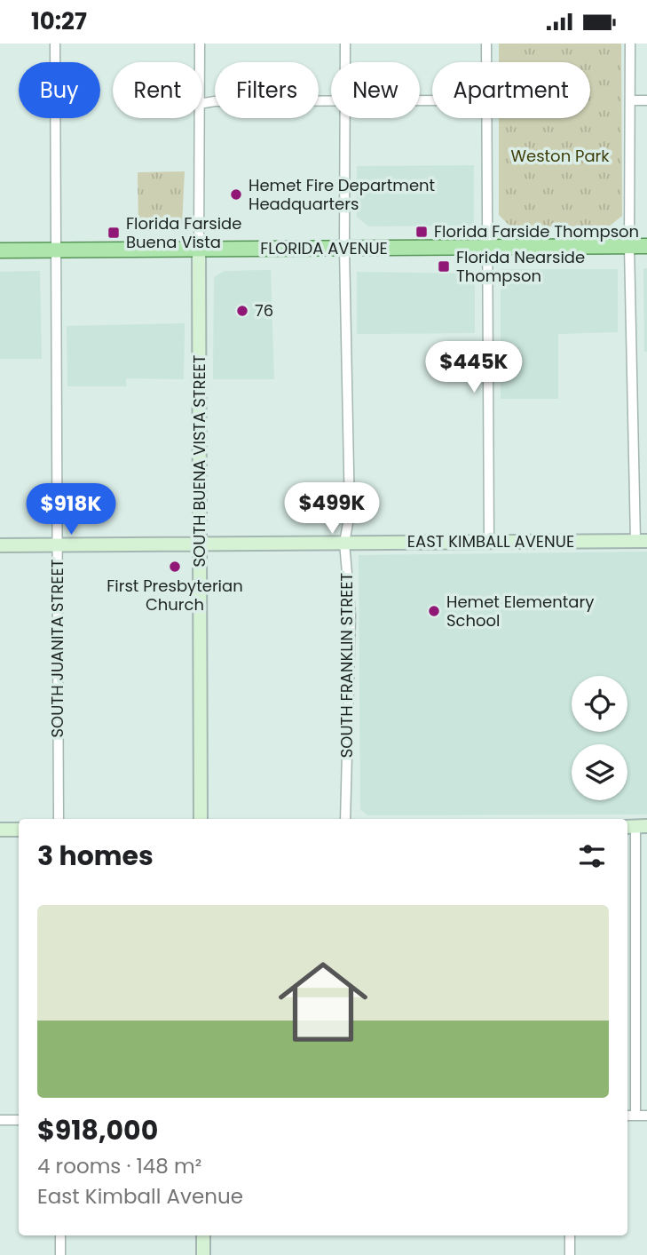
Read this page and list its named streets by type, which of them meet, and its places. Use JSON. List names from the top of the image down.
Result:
{
  "streets": {
    "main road": ["FLORIDA AVENUE"],
    "street": [
      "SOUTH BUENA VISTA STREET",
      "EAST KIMBALL AVENUE",
      "SOUTH JUANITA STREET",
      "SOUTH FRANKLIN STREET"
    ]
  },
  "crossings": [
    ["FLORIDA AVENUE", "SOUTH BUENA VISTA STREET"],
    ["FLORIDA AVENUE", "SOUTH JUANITA STREET"],
    ["FLORIDA AVENUE", "SOUTH FRANKLIN STREET"],
    ["SOUTH BUENA VISTA STREET", "EAST KIMBALL AVENUE"],
    ["EAST KIMBALL AVENUE", "SOUTH JUANITA STREET"],
    ["EAST KIMBALL AVENUE", "SOUTH FRANKLIN STREET"]
  ],
  "parks": ["Weston Park"],
  "places": {
    "other": [
      "Hemet Fire Department Headquarters",
      "76",
      "First Presbyterian Church",
      "Hemet Elementary School"
    ],
    "transit": ["Florida Farside Thompson", "Florida Farside Buena Vista", "Florida Nearside Thompson"]
  },
  "page": {
    "status": "10:27",
    "chip": [
      "Buy",
      "Rent",
      "Filters",
      "New",
      "Apartment"
    ],
    "price": ["$445K", "$499K", "$918K"],
    "heading": "3 homes",
    "list": [
      {
        "name": "$918,000",
        "note": "4 rooms · 148 m² · East Kimball Avenue"
      }
    ]
  }
}
